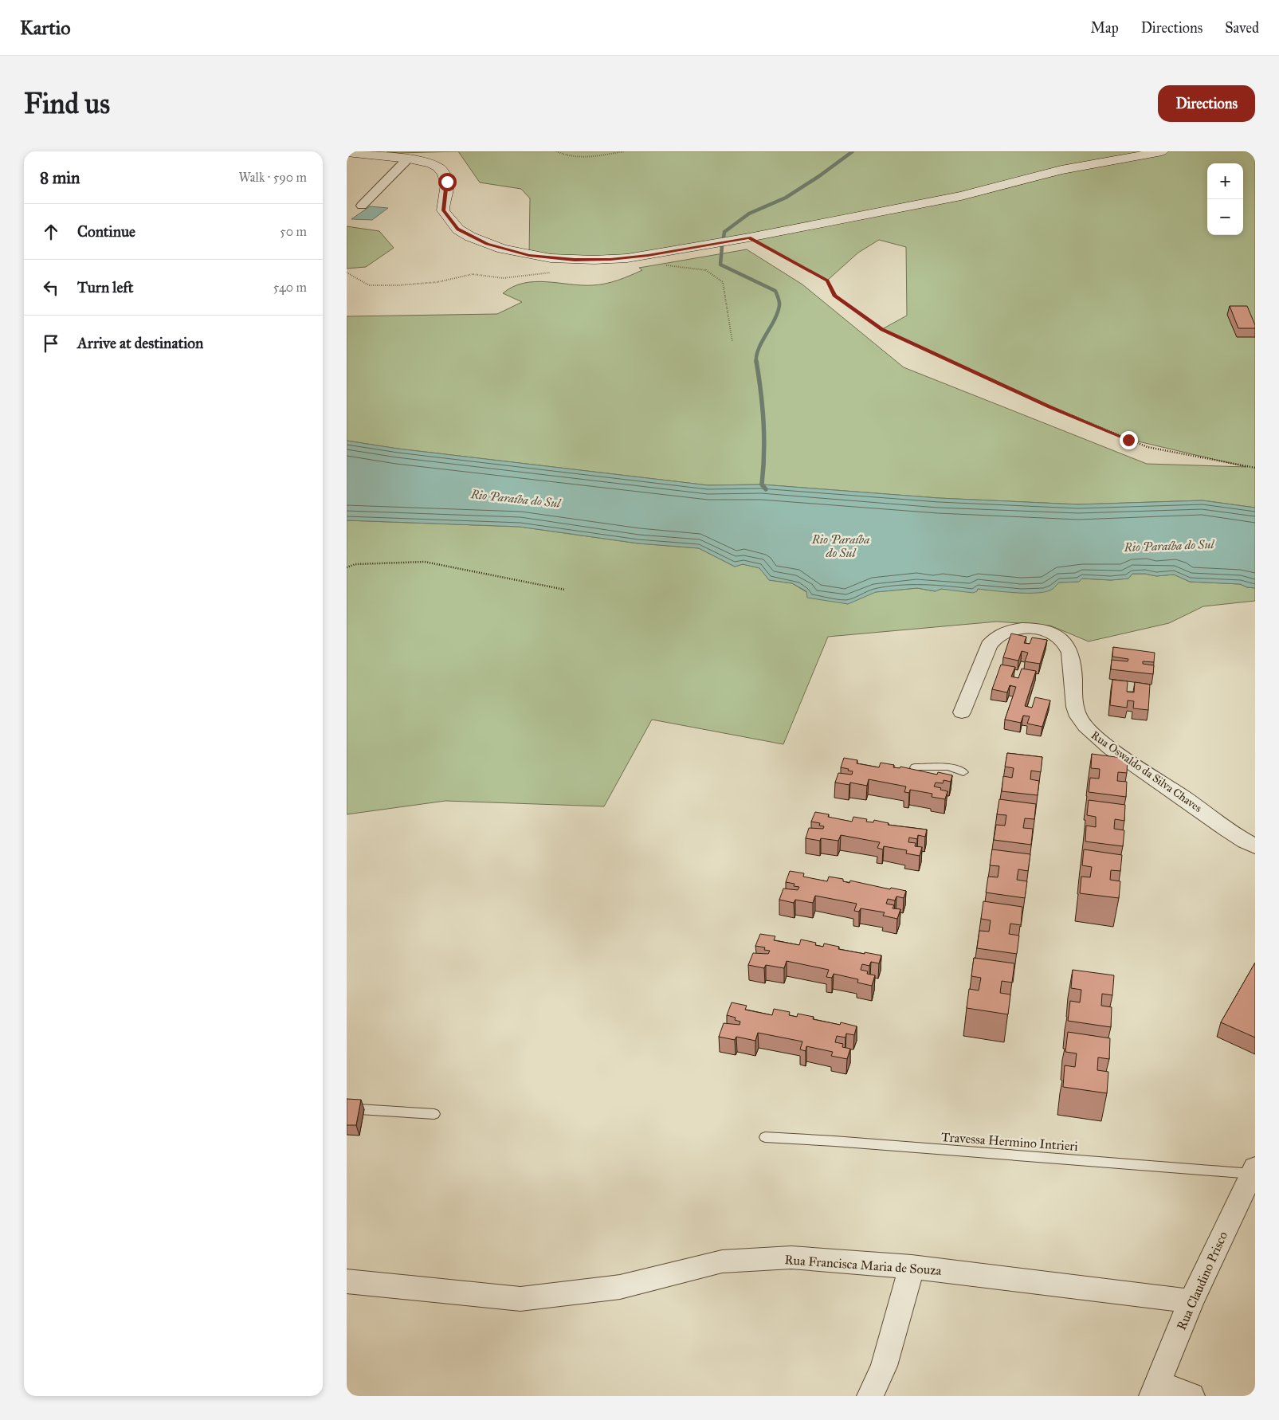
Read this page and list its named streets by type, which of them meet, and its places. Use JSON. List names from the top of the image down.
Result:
{
  "streets": {
    "street": ["Rua Oswaldo da Silva Chaves", "Rua Francisca Maria de Souza", "Rua Claudino Prisco"],
    "lane": ["Travessa Hermino Intrieri"]
  },
  "crossings": [
    ["Travessa Hermino Intrieri", "Rua Claudino Prisco"],
    ["Rua Francisca Maria de Souza", "Rua Claudino Prisco"]
  ],
  "water": ["Rio Paraíba do Sul"],
  "page": {
    "header": "Kartio",
    "nav": ["Map", "Directions", "Saved"],
    "buttons": "Directions",
    "title": "Find us",
    "heading": ["8 min", "Walk · 590 m"],
    "map_buttons": ["+", "−"],
    "list": [
      ["Continue", "50 m"],
      ["Turn left", "540 m"],
      "Arrive at destination"
    ]
  }
}
